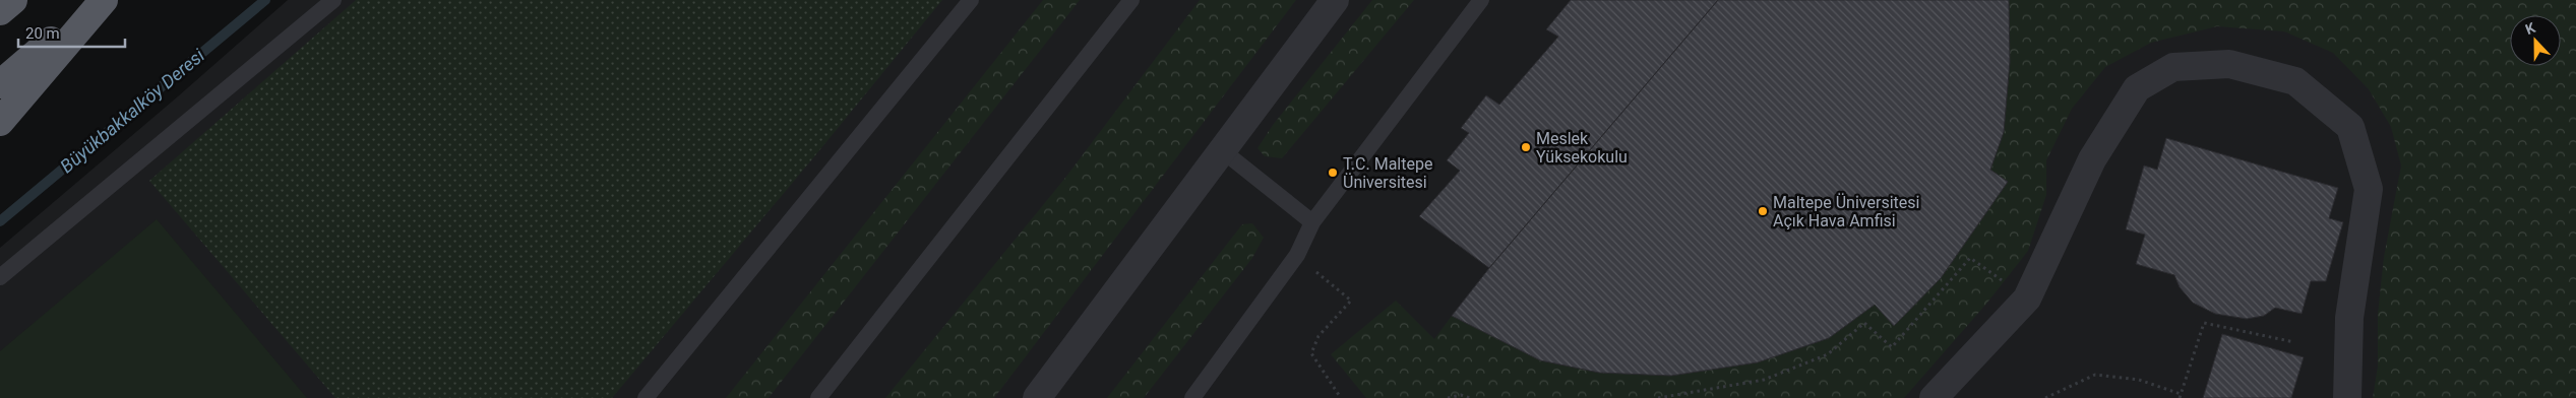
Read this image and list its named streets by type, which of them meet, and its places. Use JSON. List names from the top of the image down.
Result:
{
  "water": ["Büyükbakkalköy Deresi"],
  "places": ["Meslek Yüksekokulu", "T.C. Maltepe Üniversitesi", "Maltepe Üniversitesi Açık Hava Amfisi"],
  "scale_bar": "20 m",
  "north": "top"
}
